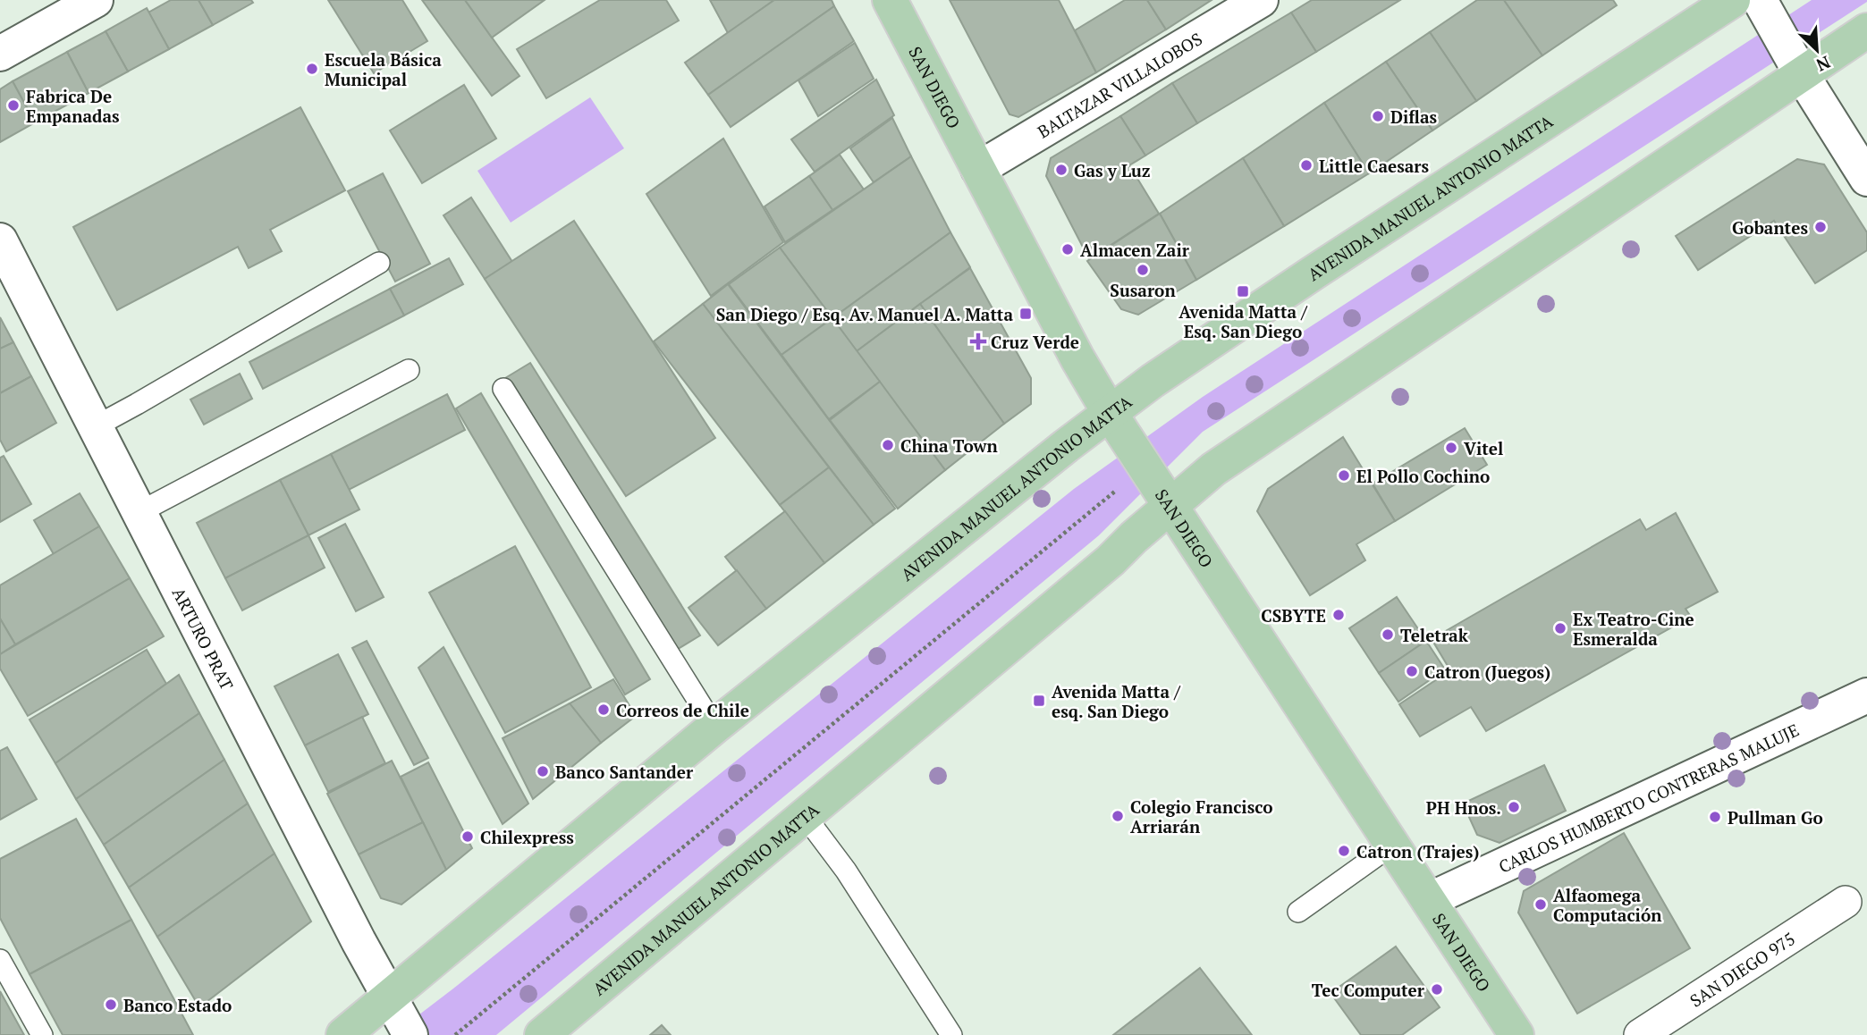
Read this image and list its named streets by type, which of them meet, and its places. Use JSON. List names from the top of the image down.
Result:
{
  "streets": {
    "main road": ["SAN DIEGO", "AVENIDA MANUEL ANTONIO MATTA"],
    "street": [
      "BALTAZAR VILLALOBOS",
      "ARTURO PRAT",
      "CARLOS HUMBERTO CONTRERAS MALUJE",
      "SAN DIEGO 975"
    ]
  },
  "crossings": [
    ["BALTAZAR VILLALOBOS", "SAN DIEGO"],
    ["SAN DIEGO", "AVENIDA MANUEL ANTONIO MATTA"],
    ["SAN DIEGO", "CARLOS HUMBERTO CONTRERAS MALUJE"],
    ["AVENIDA MANUEL ANTONIO MATTA", "ARTURO PRAT"]
  ],
  "places": {
    "other": [
      "Escuela Básica Municipal",
      "Fabrica De Empanadas",
      "Diflas",
      "Little Caesars",
      "Gas y Luz",
      "Gobantes",
      "Almacen Zair",
      "Susaron",
      "China Town",
      "Vitel",
      "El Pollo Cochino",
      "CSBYTE",
      "Ex Teatro-Cine Esmeralda",
      "Teletrak",
      "Catron (Juegos)",
      "Correos de Chile",
      "Banco Santander",
      "PH Hnos.",
      "Colegio Francisco Arriarán",
      "Pullman Go",
      "Chilexpress",
      "Catron (Trajes)",
      "Alfaomega Computación",
      "Tec Computer",
      "Banco Estado"
    ],
    "transit": ["Avenida Matta / Esq. San Diego", "San Diego / Esq. Av. Manuel A. Matta", "Avenida Matta / esq. San Diego"],
    "health": ["Cruz Verde"]
  },
  "north": "bottom right"
}
